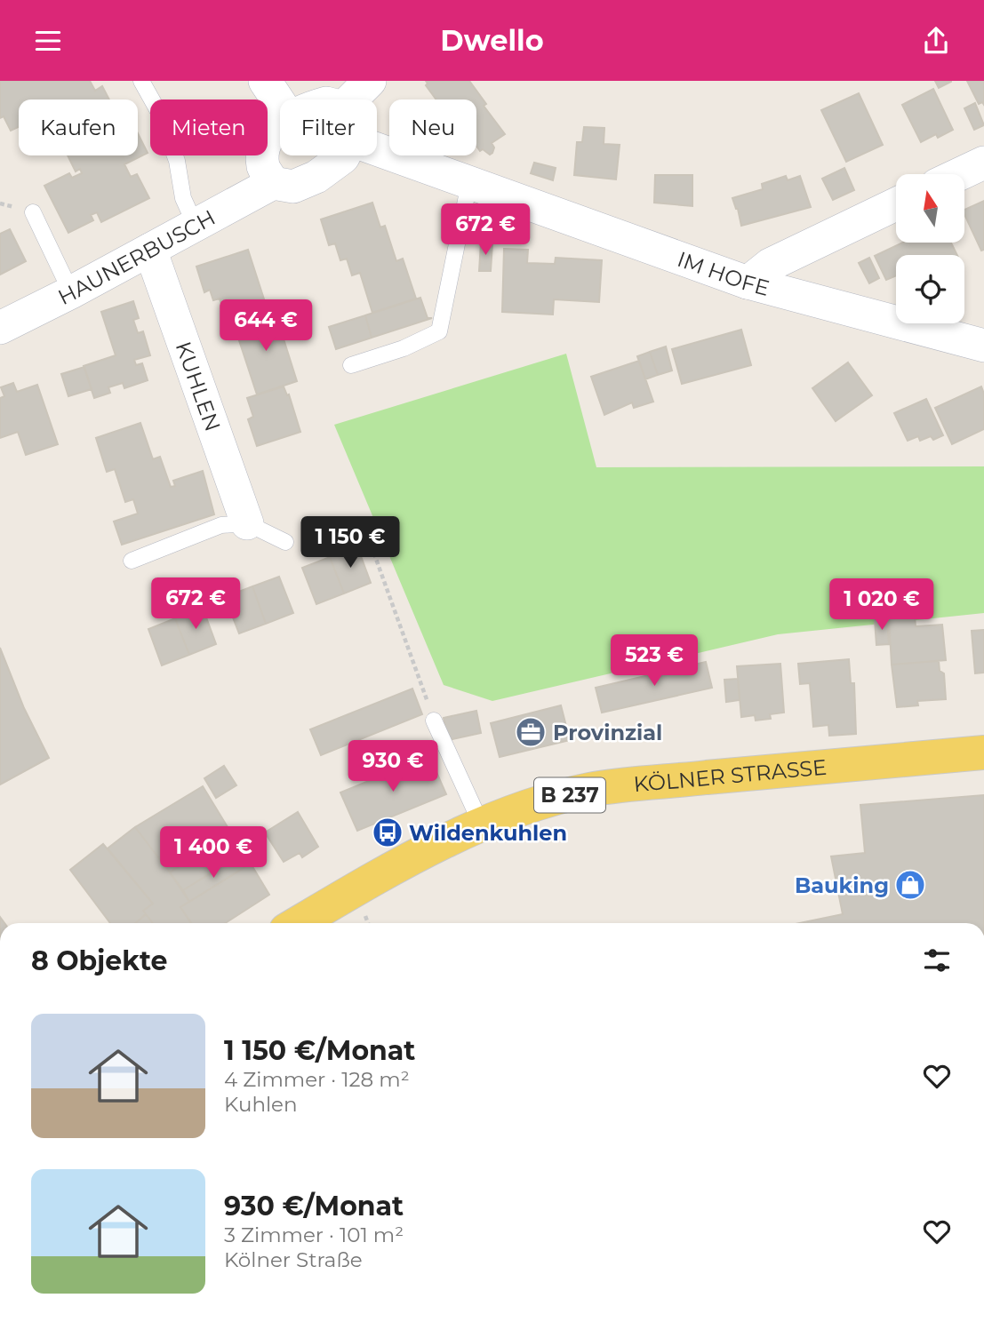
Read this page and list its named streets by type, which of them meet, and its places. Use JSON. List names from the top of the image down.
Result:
{
  "streets": {
    "main road": ["KÖLNER STRASSE", "B 237"],
    "street": ["HAUNERBUSCH", "IM HOFE", "KUHLEN"]
  },
  "crossings": [
    ["HAUNERBUSCH", "KUHLEN"]
  ],
  "places": {
    "office": ["Provinzial"],
    "bus stop": ["Wildenkuhlen"],
    "shop": ["Bauking"]
  },
  "north": "top",
  "page": {
    "header": "Dwello",
    "chip": [
      "Kaufen",
      "Mieten",
      "Filter",
      "Neu"
    ],
    "price": [
      "672 €",
      "644 €",
      "1 150 €",
      "672 €",
      "1 020 €",
      "523 €",
      "930 €",
      "1 400 €"
    ],
    "heading": "8 Objekte",
    "list": [
      {
        "name": "1 150 €/Monat",
        "note": "4 Zimmer · 128 m² · Kuhlen"
      },
      {
        "name": "930 €/Monat",
        "note": "3 Zimmer · 101 m² · Kölner Straße"
      }
    ]
  }
}
